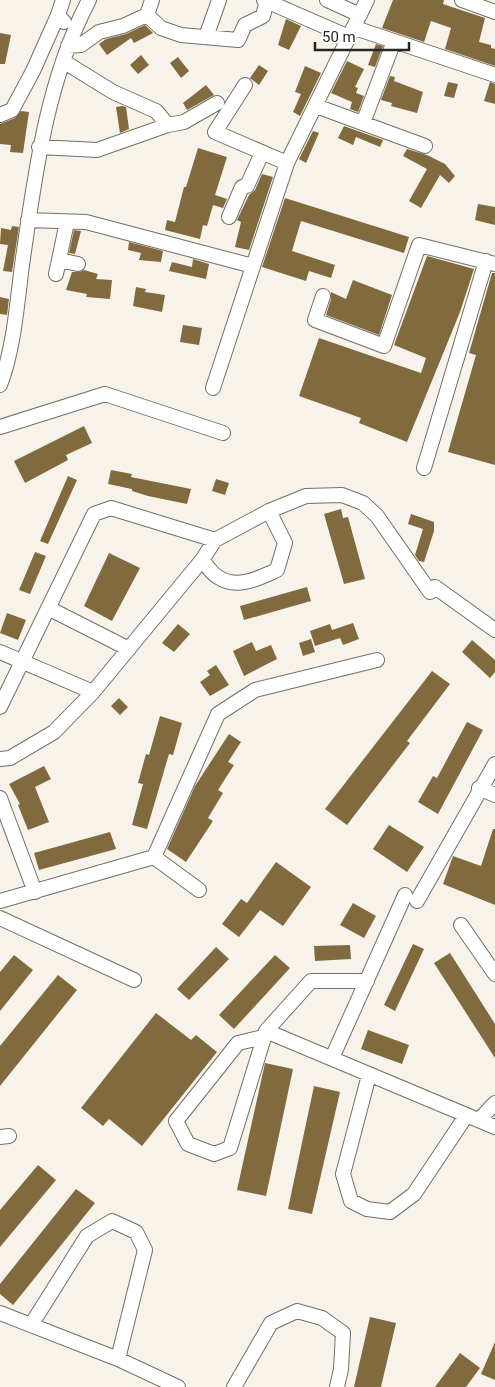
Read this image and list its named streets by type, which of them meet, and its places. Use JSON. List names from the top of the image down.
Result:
{
  "scale_bar": "50 m"
}
